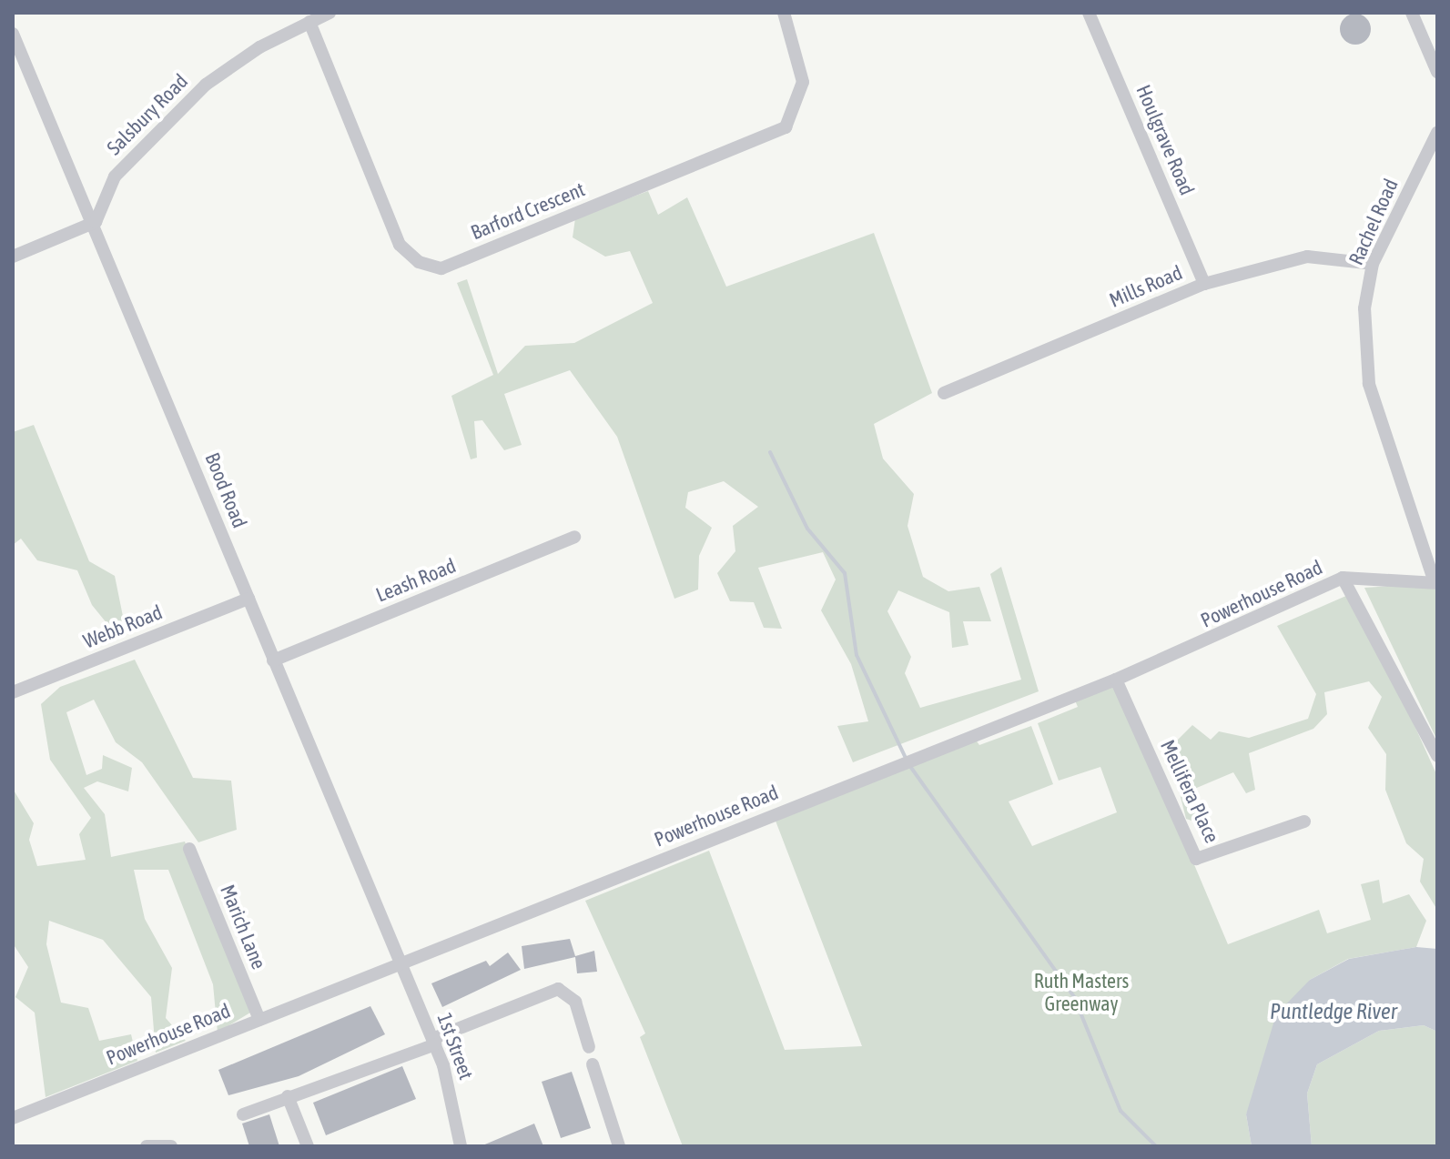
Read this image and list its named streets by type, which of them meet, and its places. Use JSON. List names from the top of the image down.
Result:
{
  "streets": {
    "street": [
      "Salsbury Road",
      "Houlgrave Road",
      "Barford Crescent",
      "Rachel Road",
      "Mills Road",
      "Bood Road",
      "Leash Road",
      "Powerhouse Road",
      "Webb Road",
      "Mellifera Place",
      "Marich Lane",
      "1st Street"
    ]
  },
  "crossings": [
    ["Salsbury Road", "Barford Crescent"],
    ["Salsbury Road", "Bood Road"],
    ["Houlgrave Road", "Mills Road"],
    ["Rachel Road", "Mills Road"],
    ["Rachel Road", "Powerhouse Road"],
    ["Bood Road", "Leash Road"],
    ["Bood Road", "Powerhouse Road"],
    ["Bood Road", "Webb Road"],
    ["Bood Road", "1st Street"],
    ["Powerhouse Road", "Mellifera Place"],
    ["Powerhouse Road", "Marich Lane"],
    ["Powerhouse Road", "1st Street"]
  ],
  "water": ["Puntledge River"],
  "parks": ["Ruth Masters Greenway"]
}
